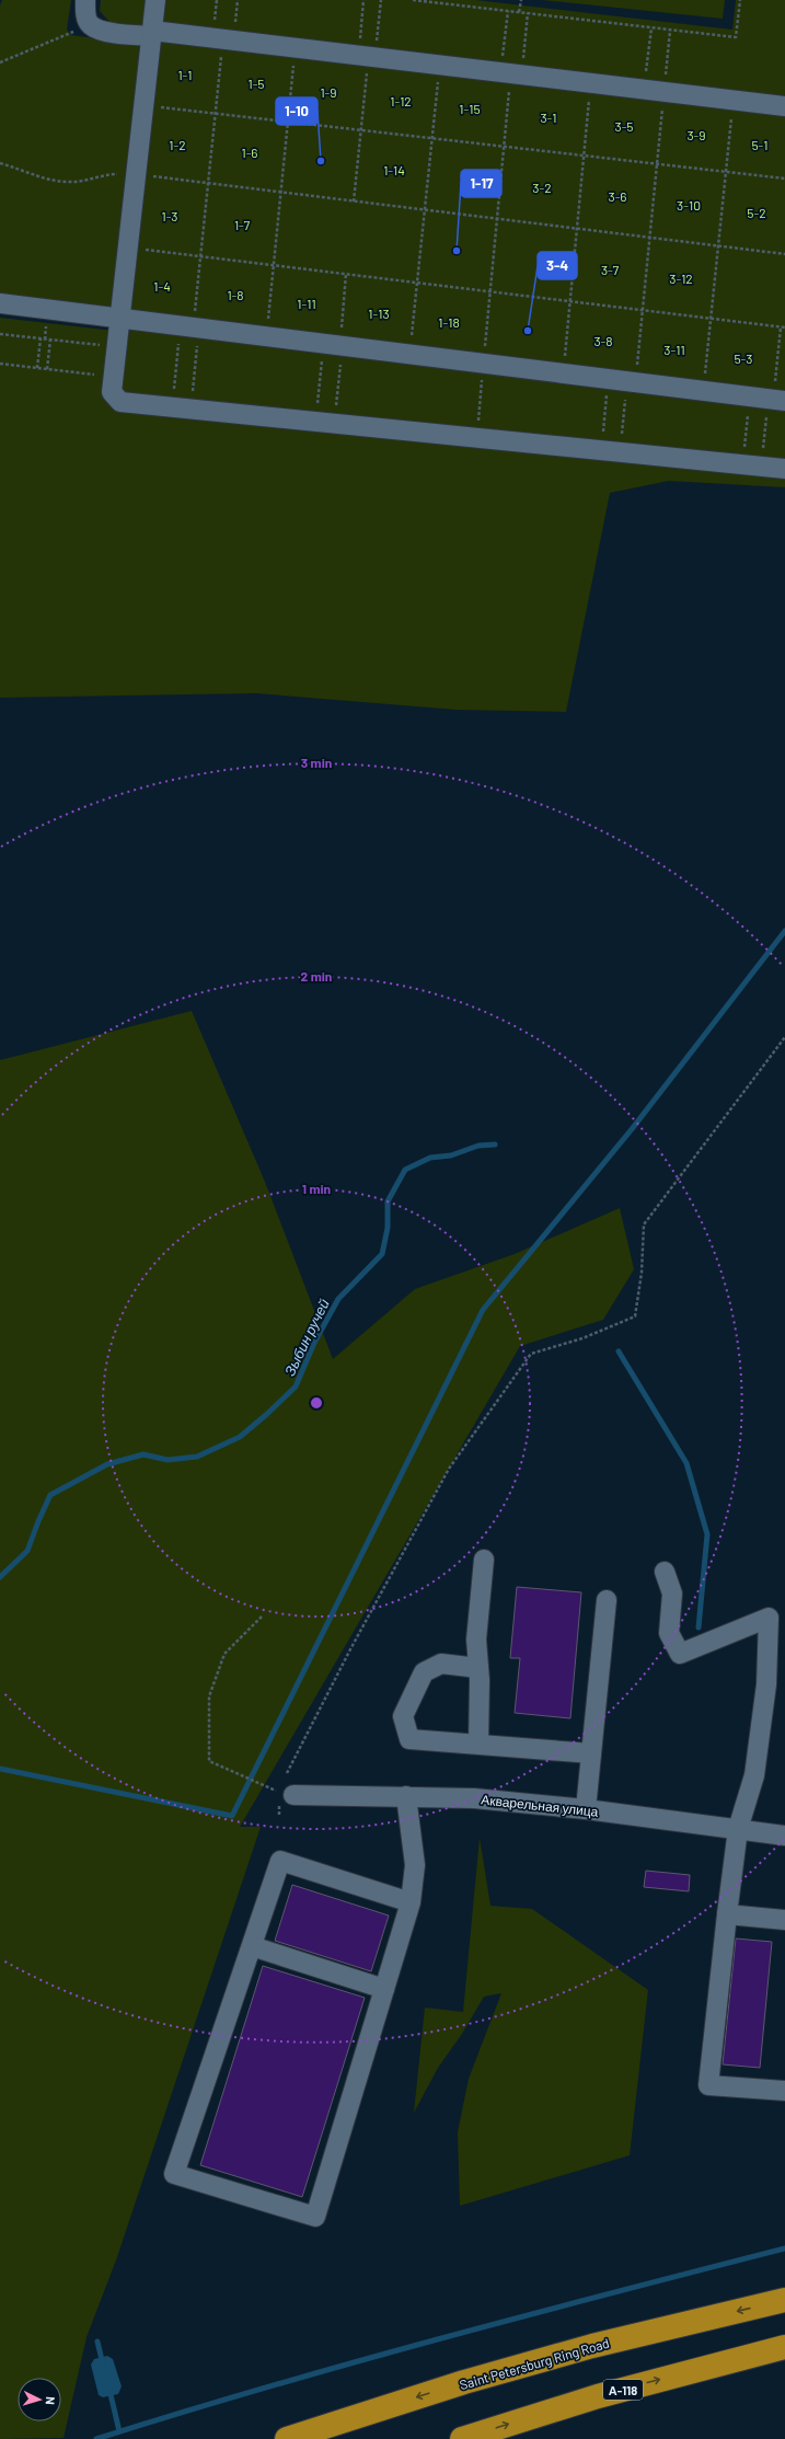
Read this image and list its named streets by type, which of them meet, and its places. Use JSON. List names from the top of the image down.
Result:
{
  "streets": {
    "highway": ["Saint Petersburg Ring Road", "А-118"],
    "street": ["Акварельная улица"]
  },
  "water": ["Зыбин ручей"],
  "parks": [
    "1-1",
    "1-5",
    "1-9",
    "1-12",
    "1-15",
    "3-1",
    "3-5",
    "3-9",
    "1-2",
    "5-1",
    "1-6",
    "1-14",
    "3-2",
    "3-6",
    "3-10",
    "5-2",
    "1-3",
    "1-7",
    "3-7",
    "3-12",
    "1-4",
    "1-8",
    "1-11",
    "1-13",
    "1-18",
    "3-8",
    "3-11",
    "5-3"
  ],
  "places": ["1-10", "1-17", "3-4"],
  "north": "right",
  "rings": ["3 min", "2 min", "1 min"]
}
